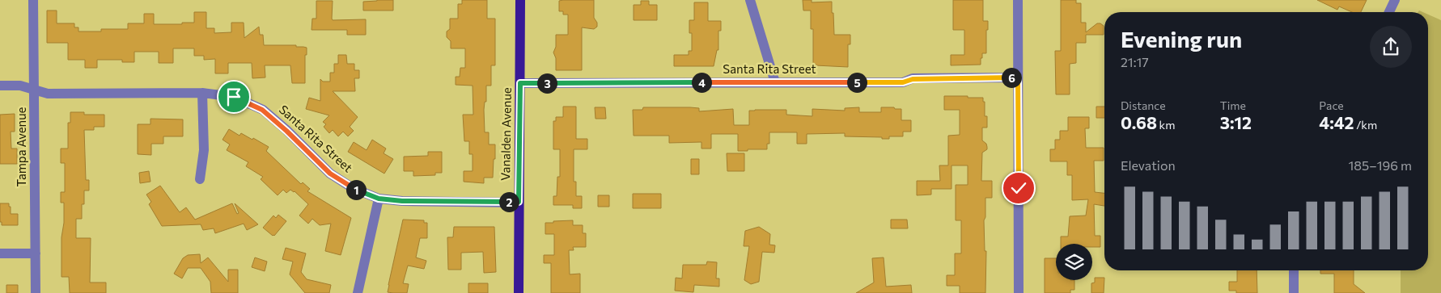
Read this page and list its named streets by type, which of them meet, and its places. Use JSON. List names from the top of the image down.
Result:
{
  "streets": {
    "main road": ["Vanalden Avenue"],
    "street": ["Santa Rita Street", "Tampa Avenue"]
  },
  "crossings": [
    ["Santa Rita Street", "Vanalden Avenue"],
    ["Santa Rita Street", "Tampa Avenue"]
  ],
  "page": {
    "heading": ["Evening run", "21:17"],
    "pins": [
      "6",
      "4",
      "5",
      "3",
      "1",
      "2"
    ],
    "stats": [
      ["Distance", "0.68 km"],
      ["Time", "3:12"],
      ["Pace", "4:42 /km"]
    ],
    "chart": ["Elevation", "185–196 m"]
  }
}
